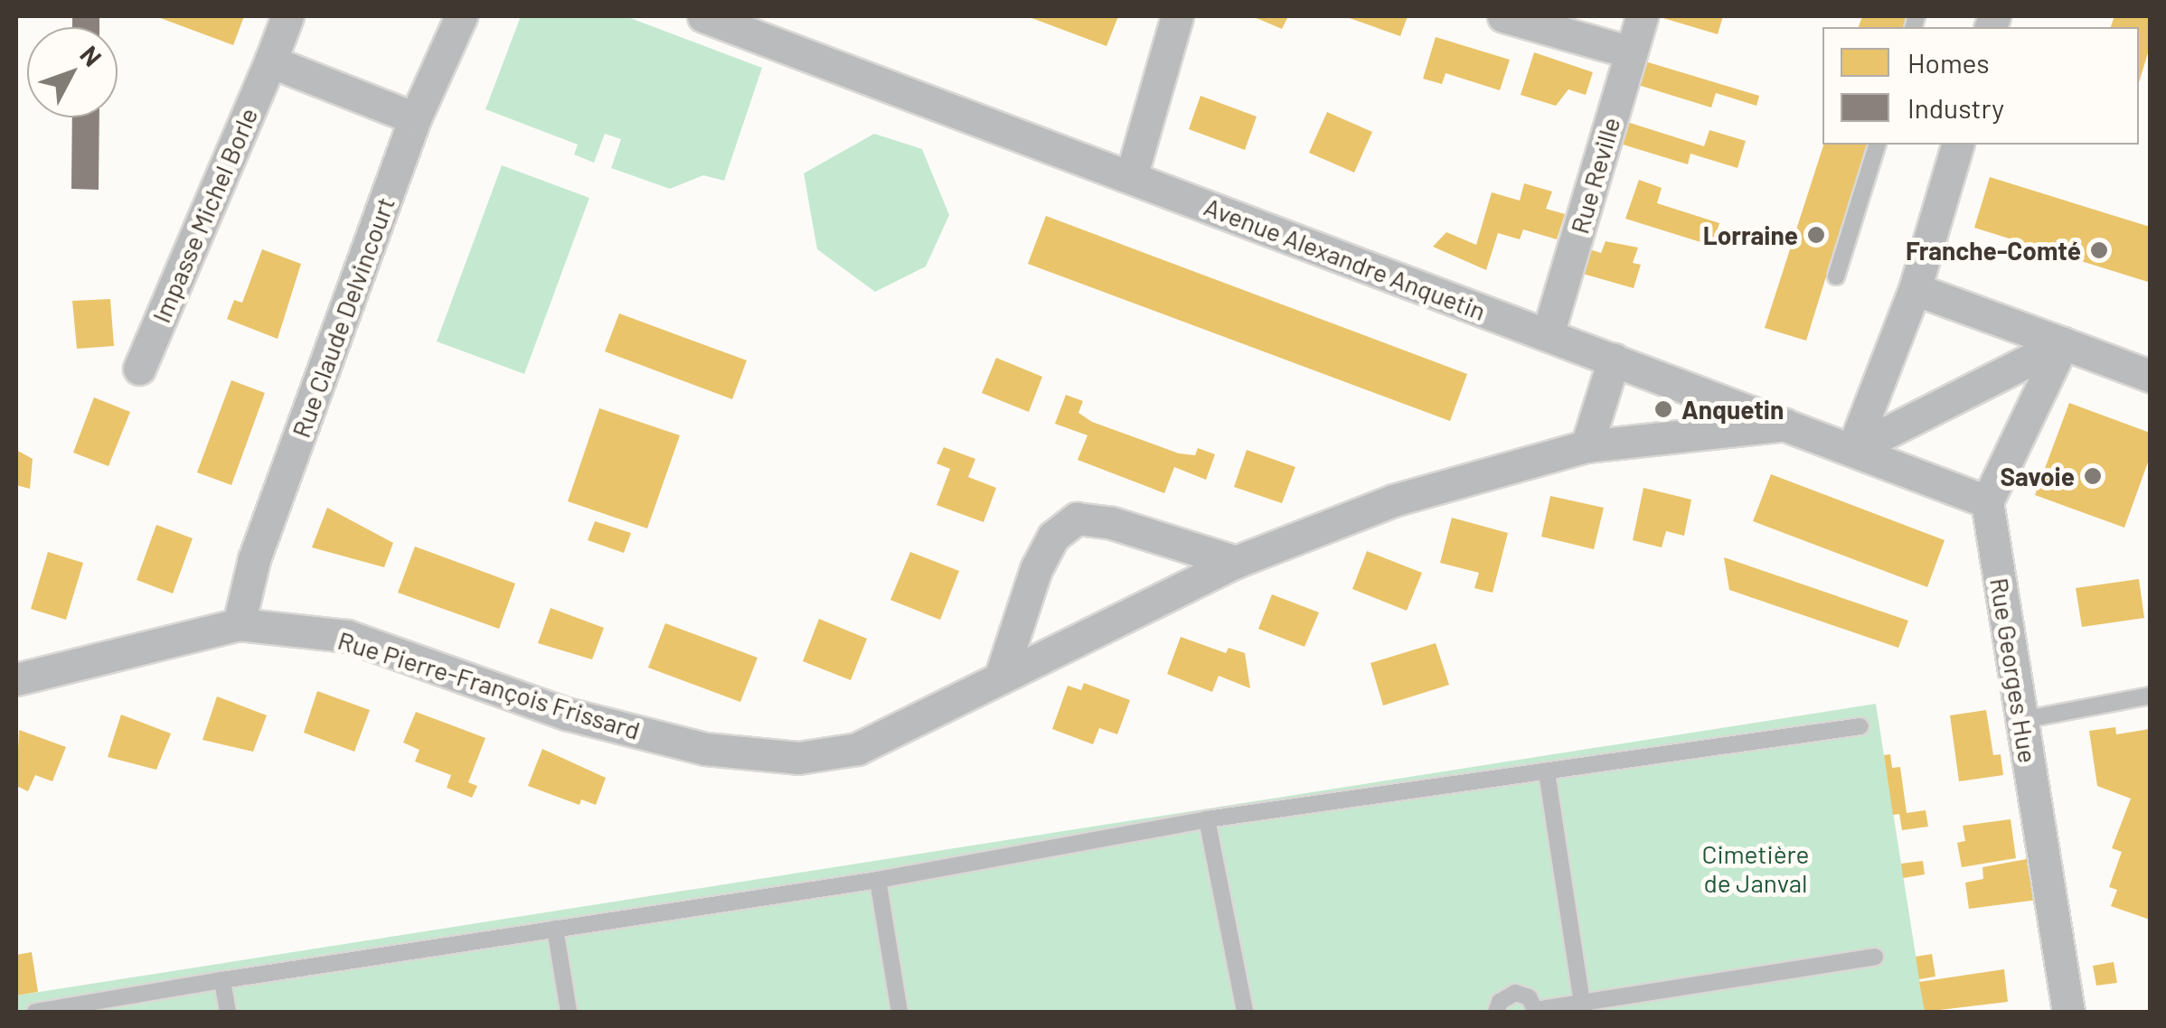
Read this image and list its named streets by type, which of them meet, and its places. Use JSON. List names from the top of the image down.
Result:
{
  "streets": {
    "street": [
      "Rue Reville",
      "Impasse Michel Borle",
      "Avenue Alexandre Anquetin",
      "Rue Claude Delvincourt",
      "Rue Georges Hue",
      "Rue Pierre-François Frissard"
    ]
  },
  "crossings": [
    ["Rue Reville", "Avenue Alexandre Anquetin"],
    ["Avenue Alexandre Anquetin", "Rue Georges Hue"],
    ["Avenue Alexandre Anquetin", "Rue Pierre-François Frissard"],
    ["Rue Claude Delvincourt", "Rue Pierre-François Frissard"]
  ],
  "parks": ["Cimetière de Janval"],
  "places": [
    "Lorraine",
    "Franche-Comté",
    "Anquetin",
    "Savoie"
  ],
  "legend": ["Homes", "Industry"],
  "north": "top right"
}
